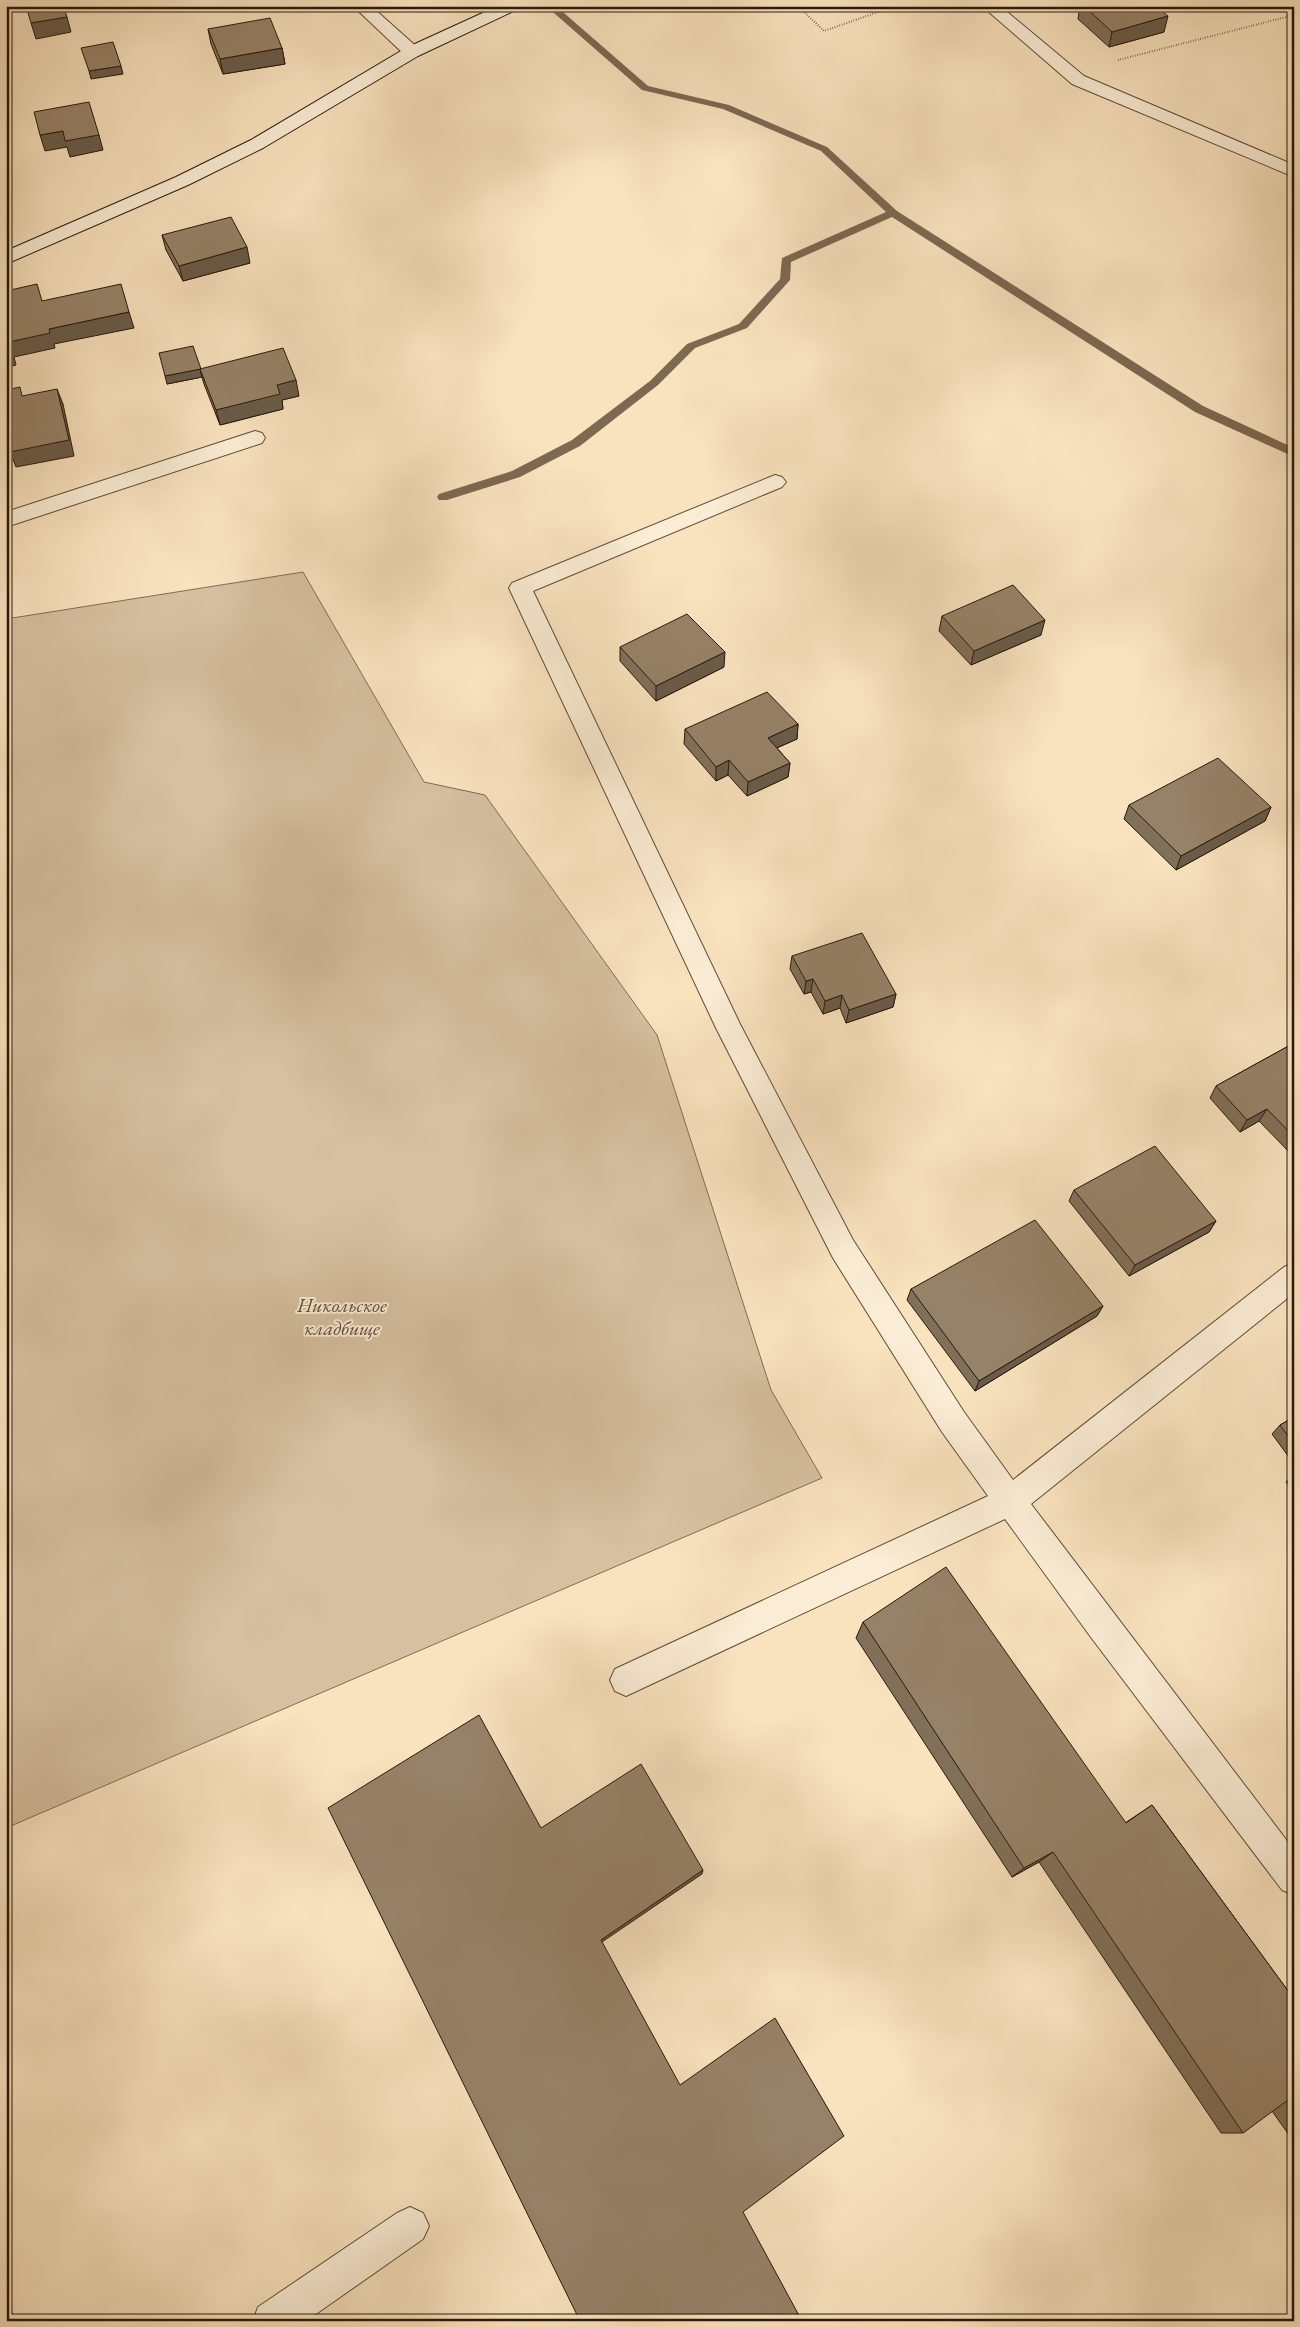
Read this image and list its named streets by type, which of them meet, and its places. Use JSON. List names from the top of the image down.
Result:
{
  "parks": ["Никольское кладбище"]
}
